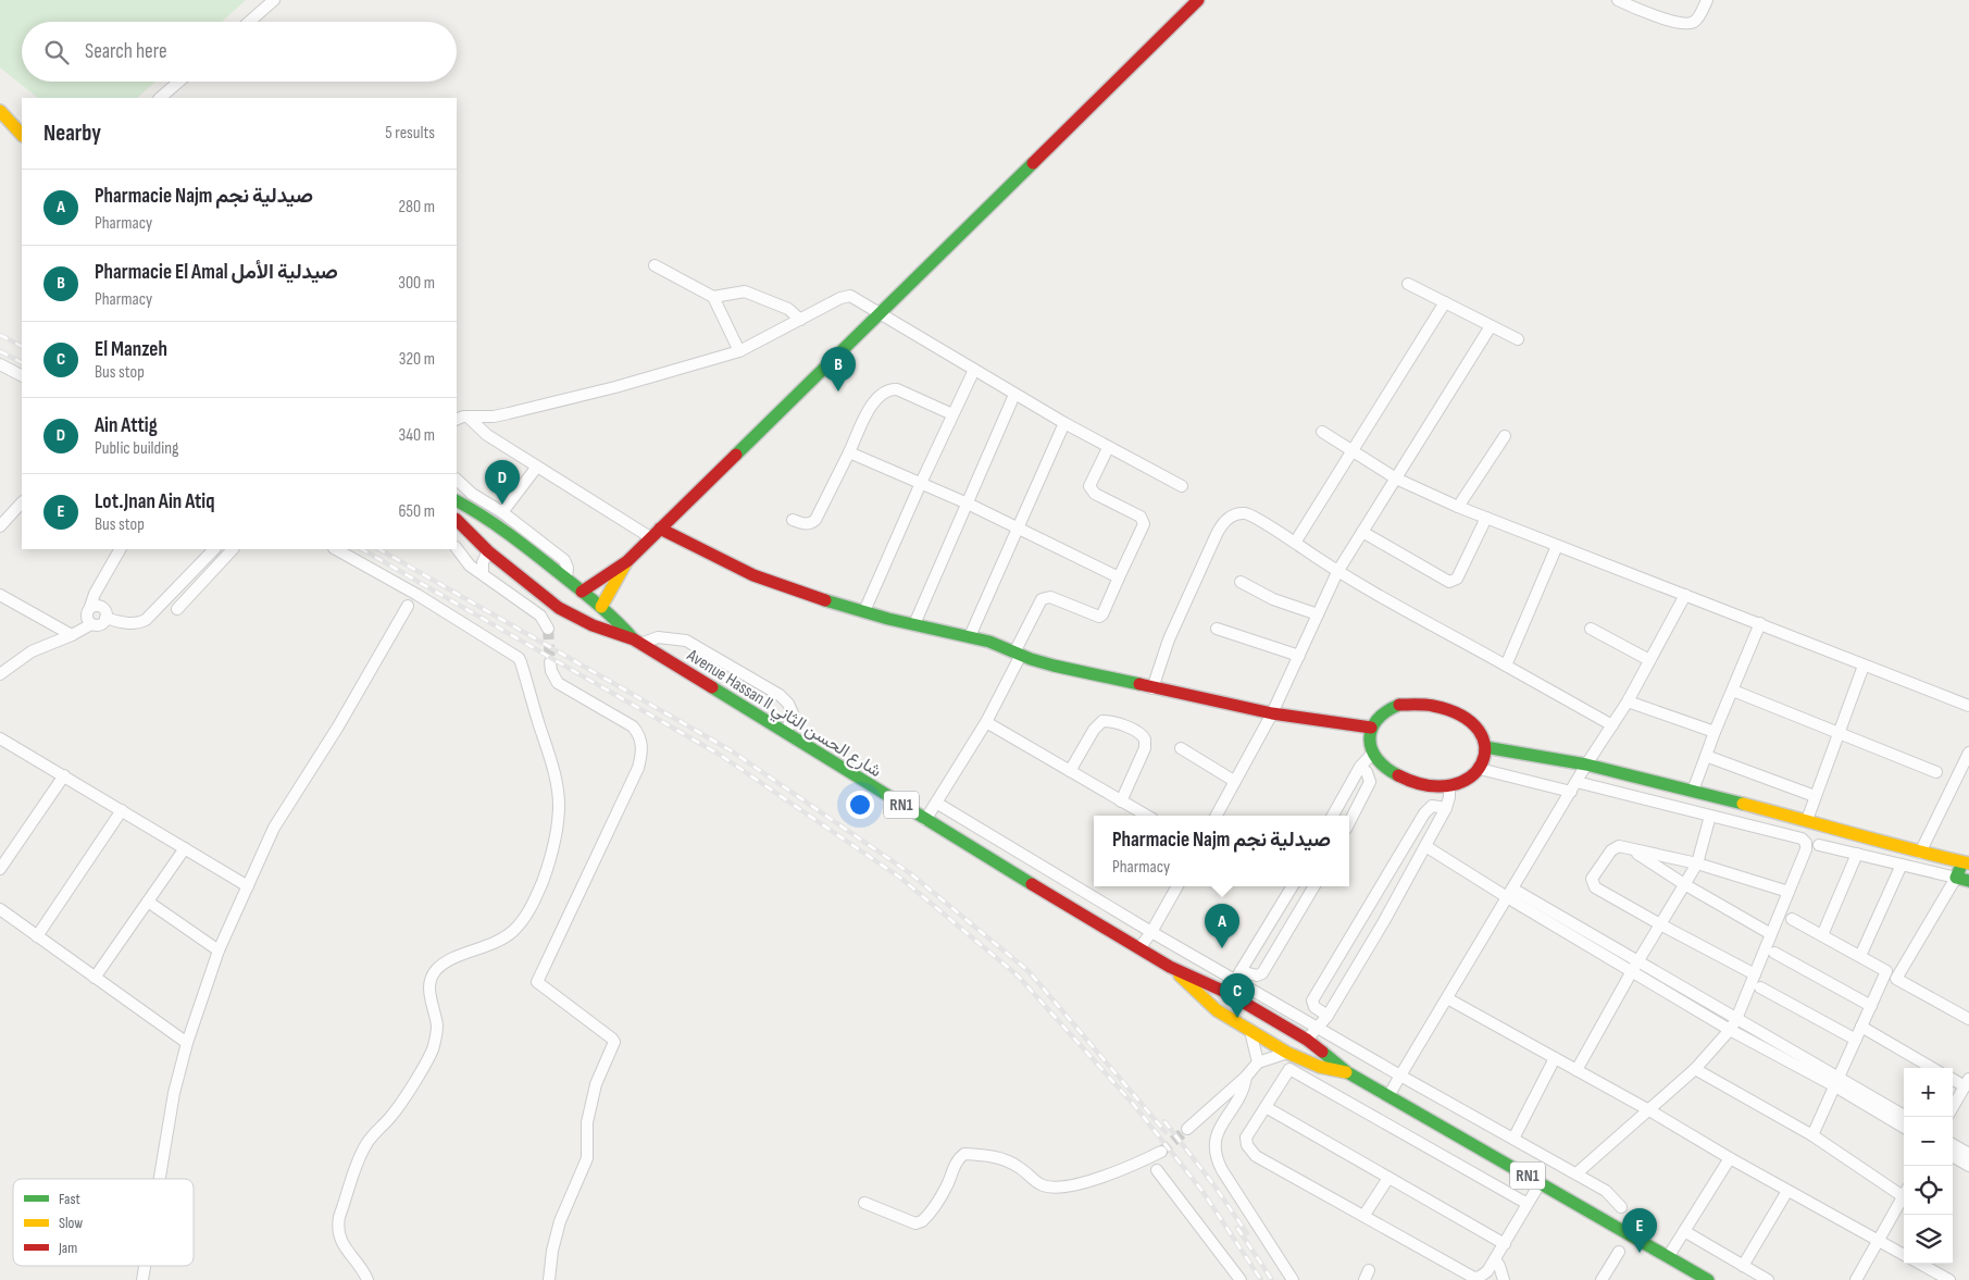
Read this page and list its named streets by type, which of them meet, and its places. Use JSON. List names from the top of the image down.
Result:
{
  "streets": {
    "street": ["Avenue Hassan II شارع الحسن الثاني", "RN1"]
  },
  "legend": ["Fast", "Slow", "Jam"],
  "page": {
    "search": "Search here",
    "heading": ["Nearby", "5 results"],
    "list": [
      {
        "mark": "A",
        "name": "Pharmacie Najm صيدلية نجم",
        "note": "Pharmacy",
        "value": "280 m"
      },
      {
        "mark": "B",
        "name": "Pharmacie El Amal صيدلية الأمل",
        "note": "Pharmacy",
        "value": "300 m"
      },
      {
        "mark": "C",
        "name": "El Manzeh",
        "note": "Bus stop",
        "value": "320 m"
      },
      {
        "mark": "D",
        "name": "Ain Attig",
        "note": "Public building",
        "value": "340 m"
      },
      {
        "mark": "E",
        "name": "Lot.Jnan Ain Atiq",
        "note": "Bus stop",
        "value": "650 m"
      }
    ],
    "pins": [
      "B",
      "D",
      "A",
      "C",
      "E"
    ],
    "popup": ["Pharmacie Najm صيدلية نجم", "Pharmacy"],
    "map_buttons": ["+", "−"]
  }
}
